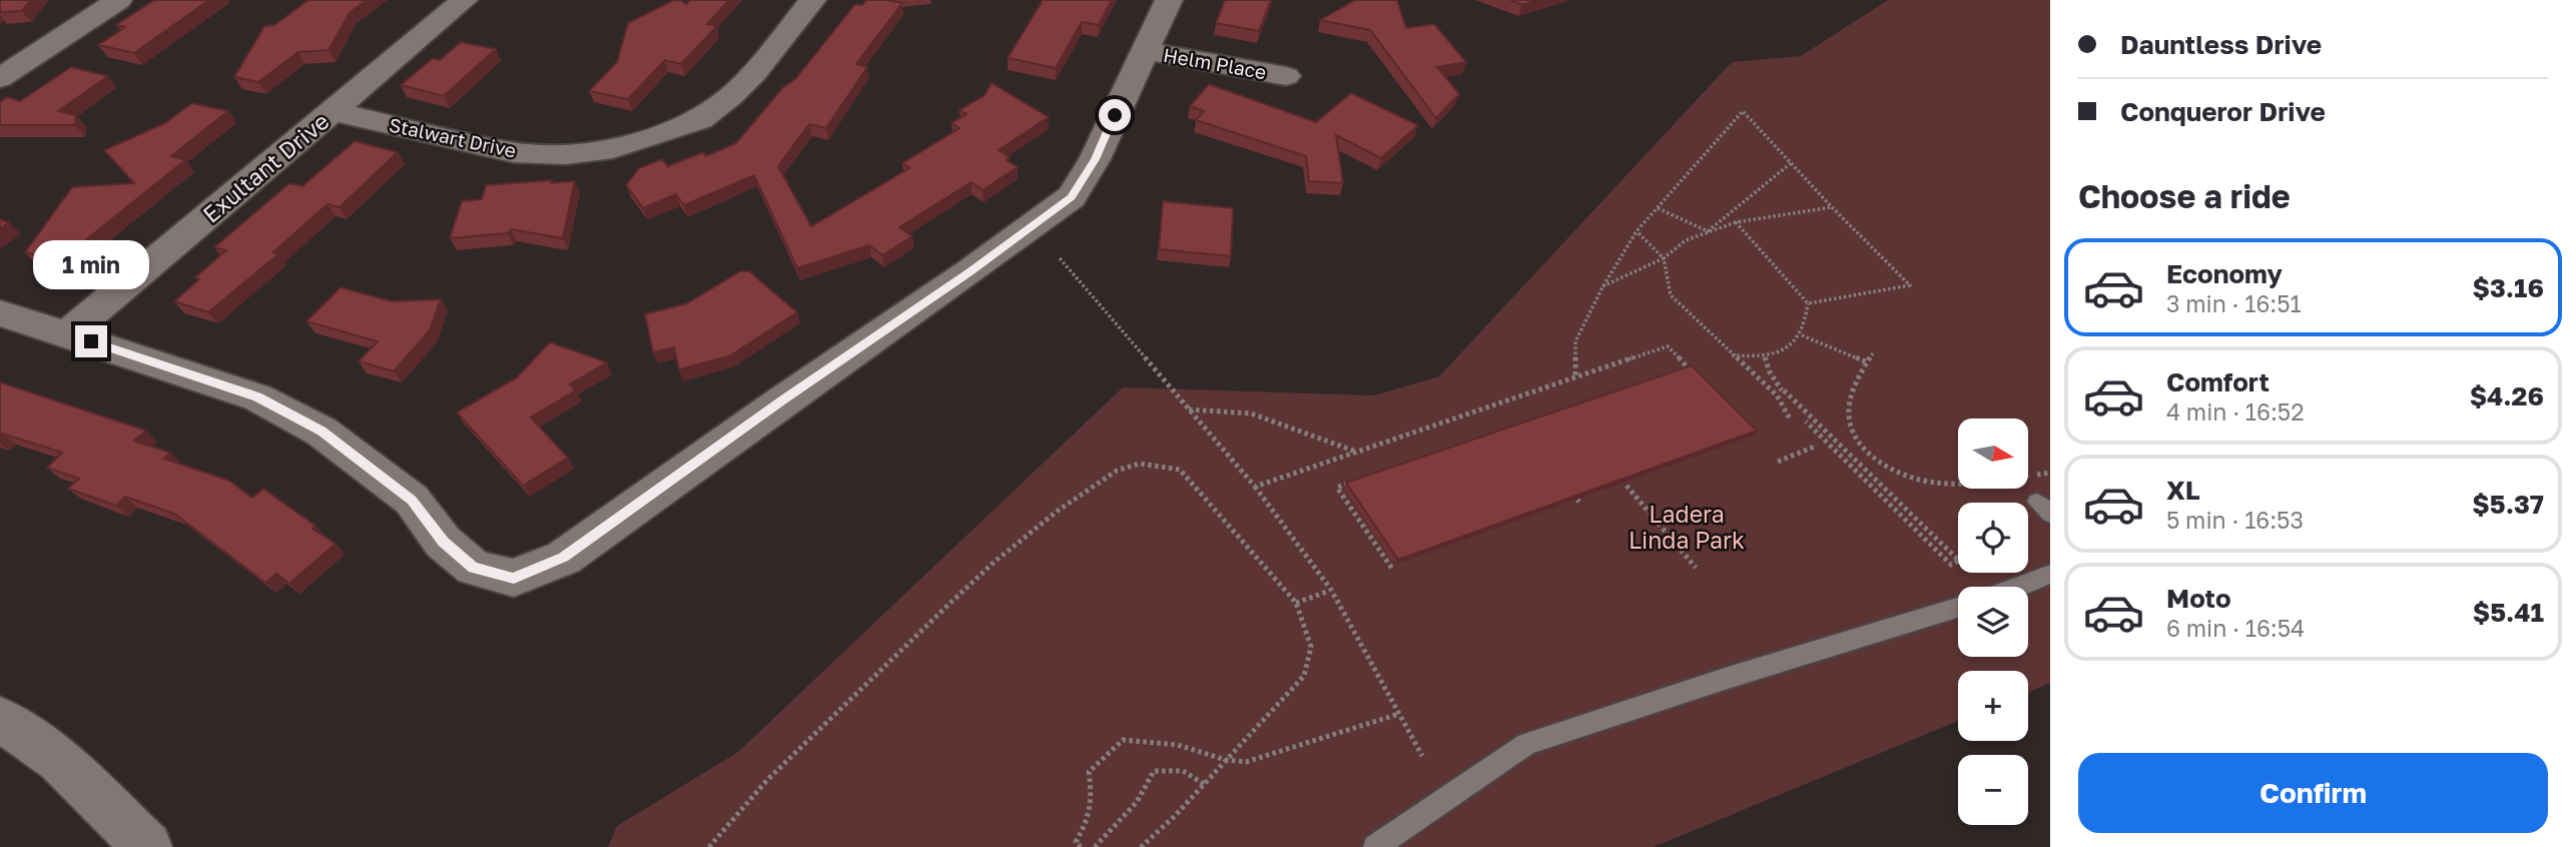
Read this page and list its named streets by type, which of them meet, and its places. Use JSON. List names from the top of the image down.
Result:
{
  "streets": {
    "street": ["Helm Place", "Stalwart Drive", "Exultant Drive"]
  },
  "crossings": [
    ["Stalwart Drive", "Exultant Drive"]
  ],
  "parks": ["Ladera Linda Park"],
  "north": "right",
  "page": {
    "banner": ["Dauntless Drive", "Conqueror Drive"],
    "heading": "Choose a ride",
    "list": [
      {
        "name": "Economy",
        "note": "3 min · 16:51",
        "value": "$3.16"
      },
      {
        "name": "Comfort",
        "note": "4 min · 16:52",
        "value": "$4.26"
      },
      {
        "name": "XL",
        "note": "5 min · 16:53",
        "value": "$5.37"
      },
      {
        "name": "Moto",
        "note": "6 min · 16:54",
        "value": "$5.41"
      }
    ],
    "bubble": "1 min",
    "map_buttons": ["+", "−"],
    "buttons": "Confirm"
  }
}
